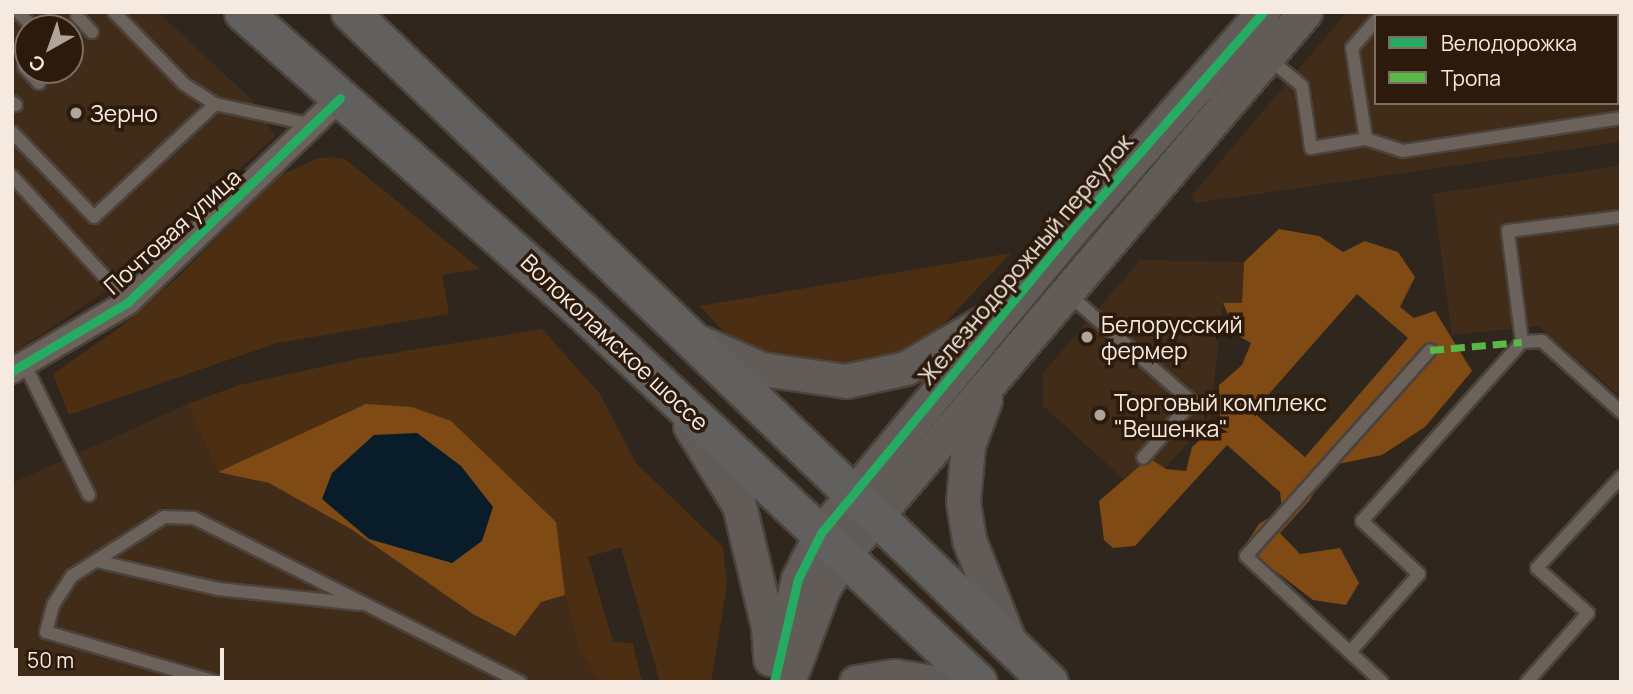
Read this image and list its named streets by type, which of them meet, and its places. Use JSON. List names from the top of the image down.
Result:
{
  "streets": {
    "main road": ["Волоколамское шоссе"],
    "street": ["Почтовая улица", "Железнодорожный переулок"]
  },
  "crossings": [
    ["Почтовая улица", "Волоколамское шоссе"],
    ["Железнодорожный переулок", "Волоколамское шоссе"]
  ],
  "places": ["Зерно", "Белорусский фермер", "Торговый комплекс \"Вешенка\""],
  "legend": ["Велодорожка", "Тропа"],
  "scale_bar": "50 m",
  "north": "bottom left"
}
